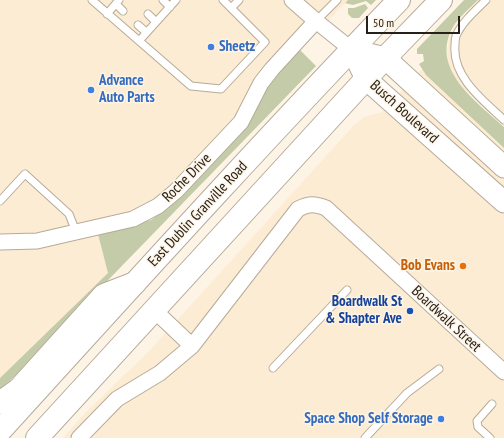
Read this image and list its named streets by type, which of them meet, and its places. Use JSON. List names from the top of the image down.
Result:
{
  "streets": {
    "main road": ["Busch Boulevard", "East Dublin Granville Road"],
    "street": ["Roche Drive", "Boardwalk Street"]
  },
  "crossings": [
    ["Busch Boulevard", "East Dublin Granville Road"]
  ],
  "places": [
    "Sheetz",
    "Advance Auto Parts",
    "Bob Evans",
    "Boardwalk St & Shapter Ave",
    "Space Shop Self Storage"
  ],
  "scale_bar": "50 m"
}
